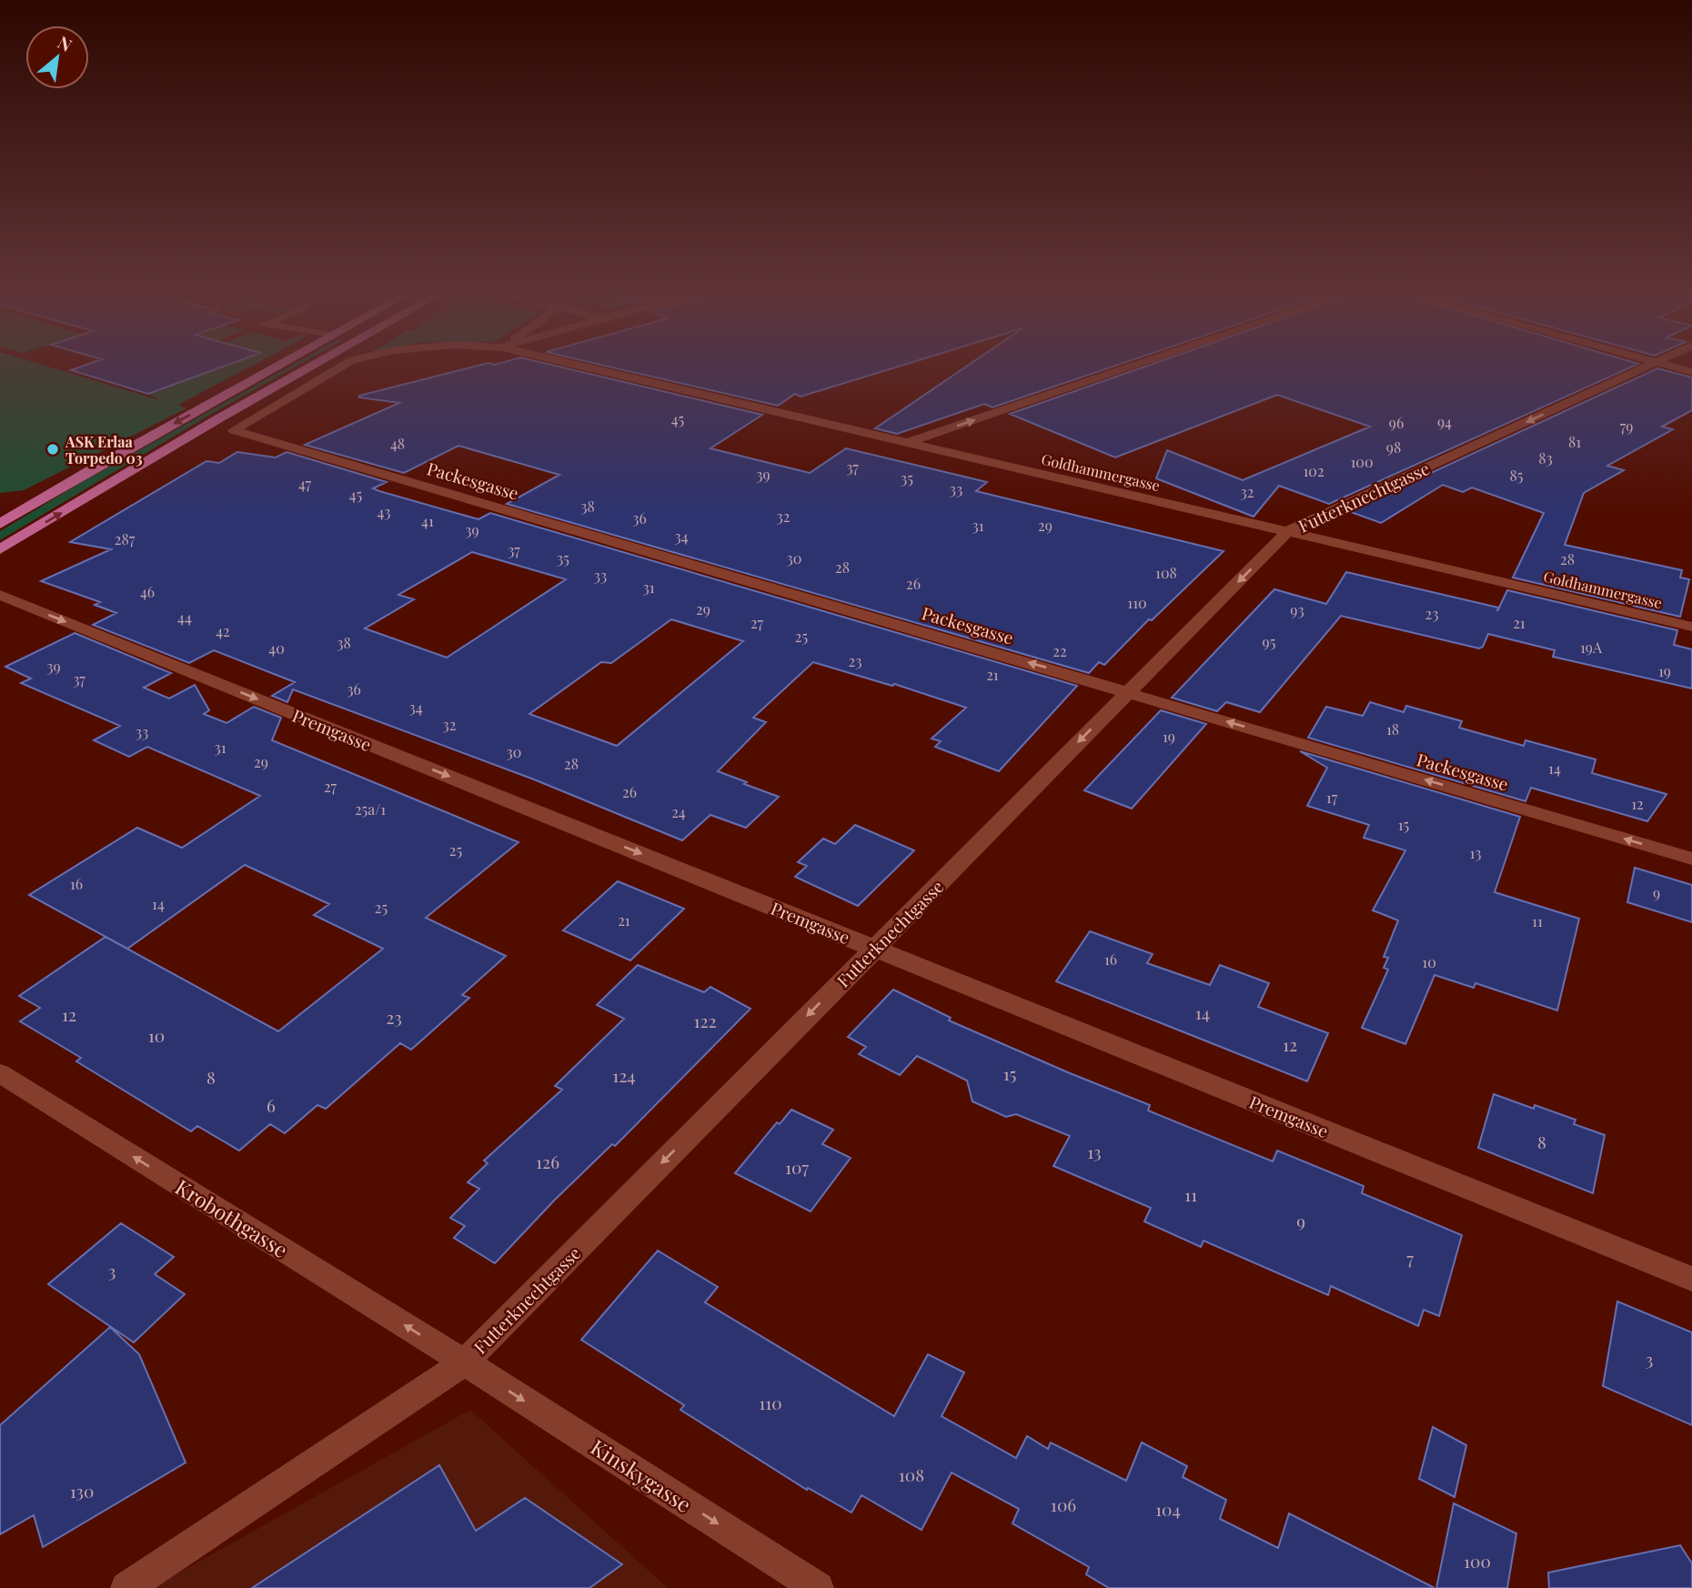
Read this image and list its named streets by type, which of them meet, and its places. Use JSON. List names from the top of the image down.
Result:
{
  "streets": {
    "street": [
      "Goldhammergasse",
      "Packesgasse",
      "Futterknechtgasse",
      "Premgasse",
      "Krobothgasse",
      "Kinskygasse"
    ]
  },
  "crossings": [
    ["Goldhammergasse", "Packesgasse"],
    ["Goldhammergasse", "Futterknechtgasse"],
    ["Packesgasse", "Futterknechtgasse"],
    ["Futterknechtgasse", "Premgasse"],
    ["Futterknechtgasse", "Krobothgasse"],
    ["Futterknechtgasse", "Kinskygasse"],
    ["Krobothgasse", "Kinskygasse"]
  ],
  "one_way": [
    "Packesgasse",
    "Futterknechtgasse",
    "Premgasse",
    "Krobothgasse",
    "Kinskygasse"
  ],
  "places": ["ASK Erlaa Torpedo 03"],
  "house_numbers": [
    "45",
    "94",
    "96",
    "79",
    "81",
    "48",
    "98",
    "83",
    "100",
    "37",
    "102",
    "39",
    "85",
    "35",
    "47",
    "33",
    "32",
    "45",
    "38",
    "43",
    "32",
    "36",
    "41",
    "31",
    "29",
    "39",
    "34",
    "287",
    "37",
    "35",
    "30",
    "28",
    "28",
    "108",
    "33",
    "26",
    "31",
    "46",
    "110",
    "29",
    "93",
    "23",
    "44",
    "27",
    "21",
    "42",
    "25",
    "95",
    "38",
    "19A",
    "40",
    "22",
    "23",
    "39",
    "19",
    "21",
    "37",
    "36",
    "34",
    "32",
    "18",
    "33",
    "19",
    "31",
    "30",
    "29",
    "28",
    "14",
    "27",
    "26",
    "17",
    "12",
    "25a/1",
    "24",
    "15",
    "25",
    "13",
    "16",
    "9",
    "14",
    "25",
    "21",
    "11",
    "16",
    "10",
    "14",
    "12",
    "23",
    "122",
    "10",
    "12",
    "15",
    "124",
    "8",
    "6",
    "8",
    "13",
    "126",
    "107",
    "11",
    "9",
    "7",
    "3",
    "3",
    "110",
    "108",
    "130",
    "106",
    "104",
    "100"
  ],
  "north": "top right"
}
